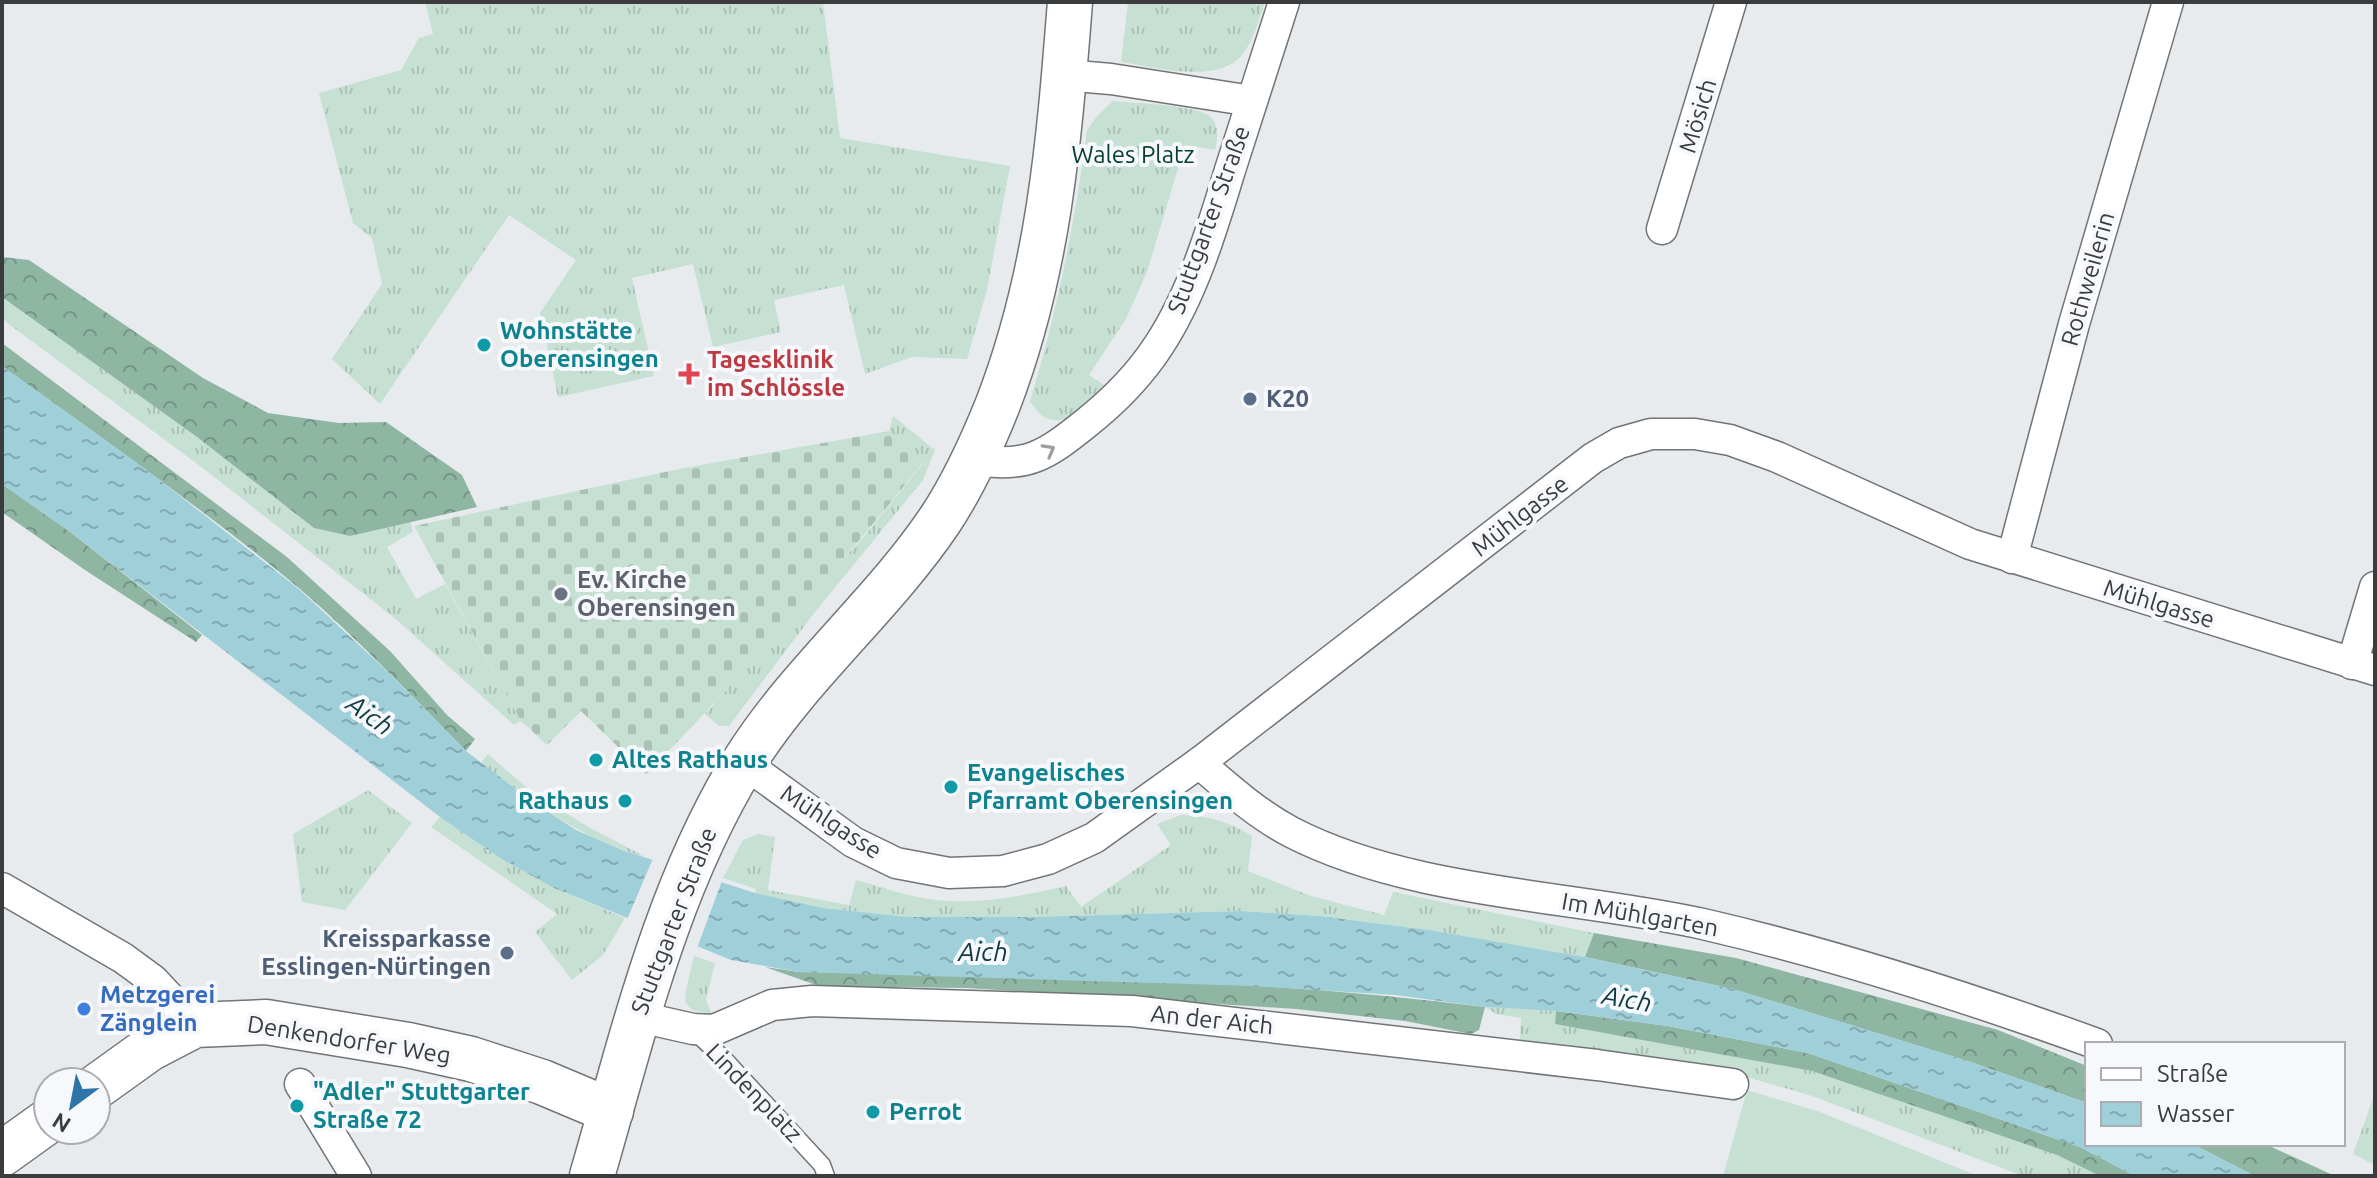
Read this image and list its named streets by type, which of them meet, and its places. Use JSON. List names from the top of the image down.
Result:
{
  "streets": {
    "main road": ["Stuttgarter Straße", "Denkendorfer Weg"],
    "street": [
      "Mösich",
      "Rothweilerin",
      "Mühlgasse",
      "Im Mühlgarten",
      "An der Aich",
      "Lindenplatz"
    ]
  },
  "crossings": [
    ["Stuttgarter Straße", "Mühlgasse"],
    ["Stuttgarter Straße", "Denkendorfer Weg"],
    ["Stuttgarter Straße", "Lindenplatz"],
    ["Rothweilerin", "Mühlgasse"],
    ["Mühlgasse", "Im Mühlgarten"],
    ["An der Aich", "Lindenplatz"]
  ],
  "water": ["Aich"],
  "parks": ["Wales Platz"],
  "places": {
    "other": [
      "Wohnstätte Oberensingen",
      "K20",
      "Ev. Kirche Oberensingen",
      "Altes Rathaus",
      "Evangelisches Pfarramt Oberensingen",
      "Rathaus",
      "Kreissparkasse Esslingen-Nürtingen",
      "Metzgerei Zänglein",
      "\"Adler\" Stuttgarter Straße 72",
      "Perrot"
    ],
    "health": ["Tagesklinik im Schlössle"]
  },
  "legend": ["Straße", "Wasser"],
  "north": "bottom left"
}
